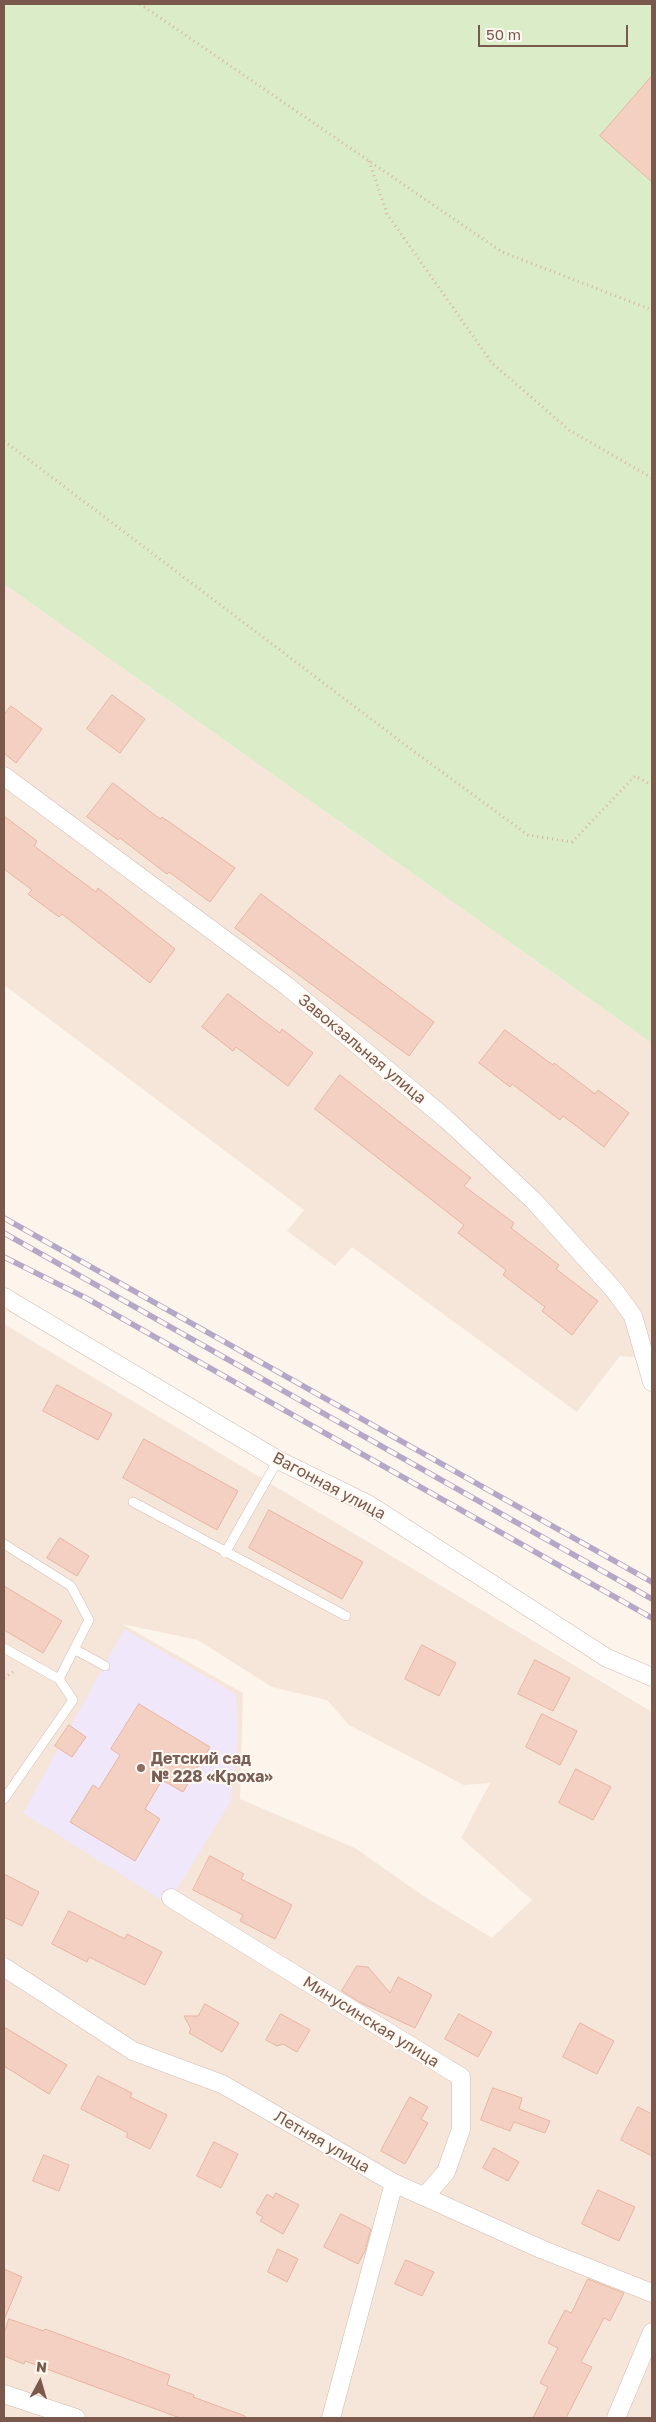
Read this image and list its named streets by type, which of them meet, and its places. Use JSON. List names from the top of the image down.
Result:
{
  "streets": {
    "street": [
      "Завокзальная улица",
      "Вагонная улица",
      "Минусинская улица",
      "Летняя улица"
    ]
  },
  "crossings": [
    ["Минусинская улица", "Летняя улица"]
  ],
  "places": ["Детский сад № 228 «Кроха»"],
  "scale_bar": "50 m",
  "north": "top"
}
